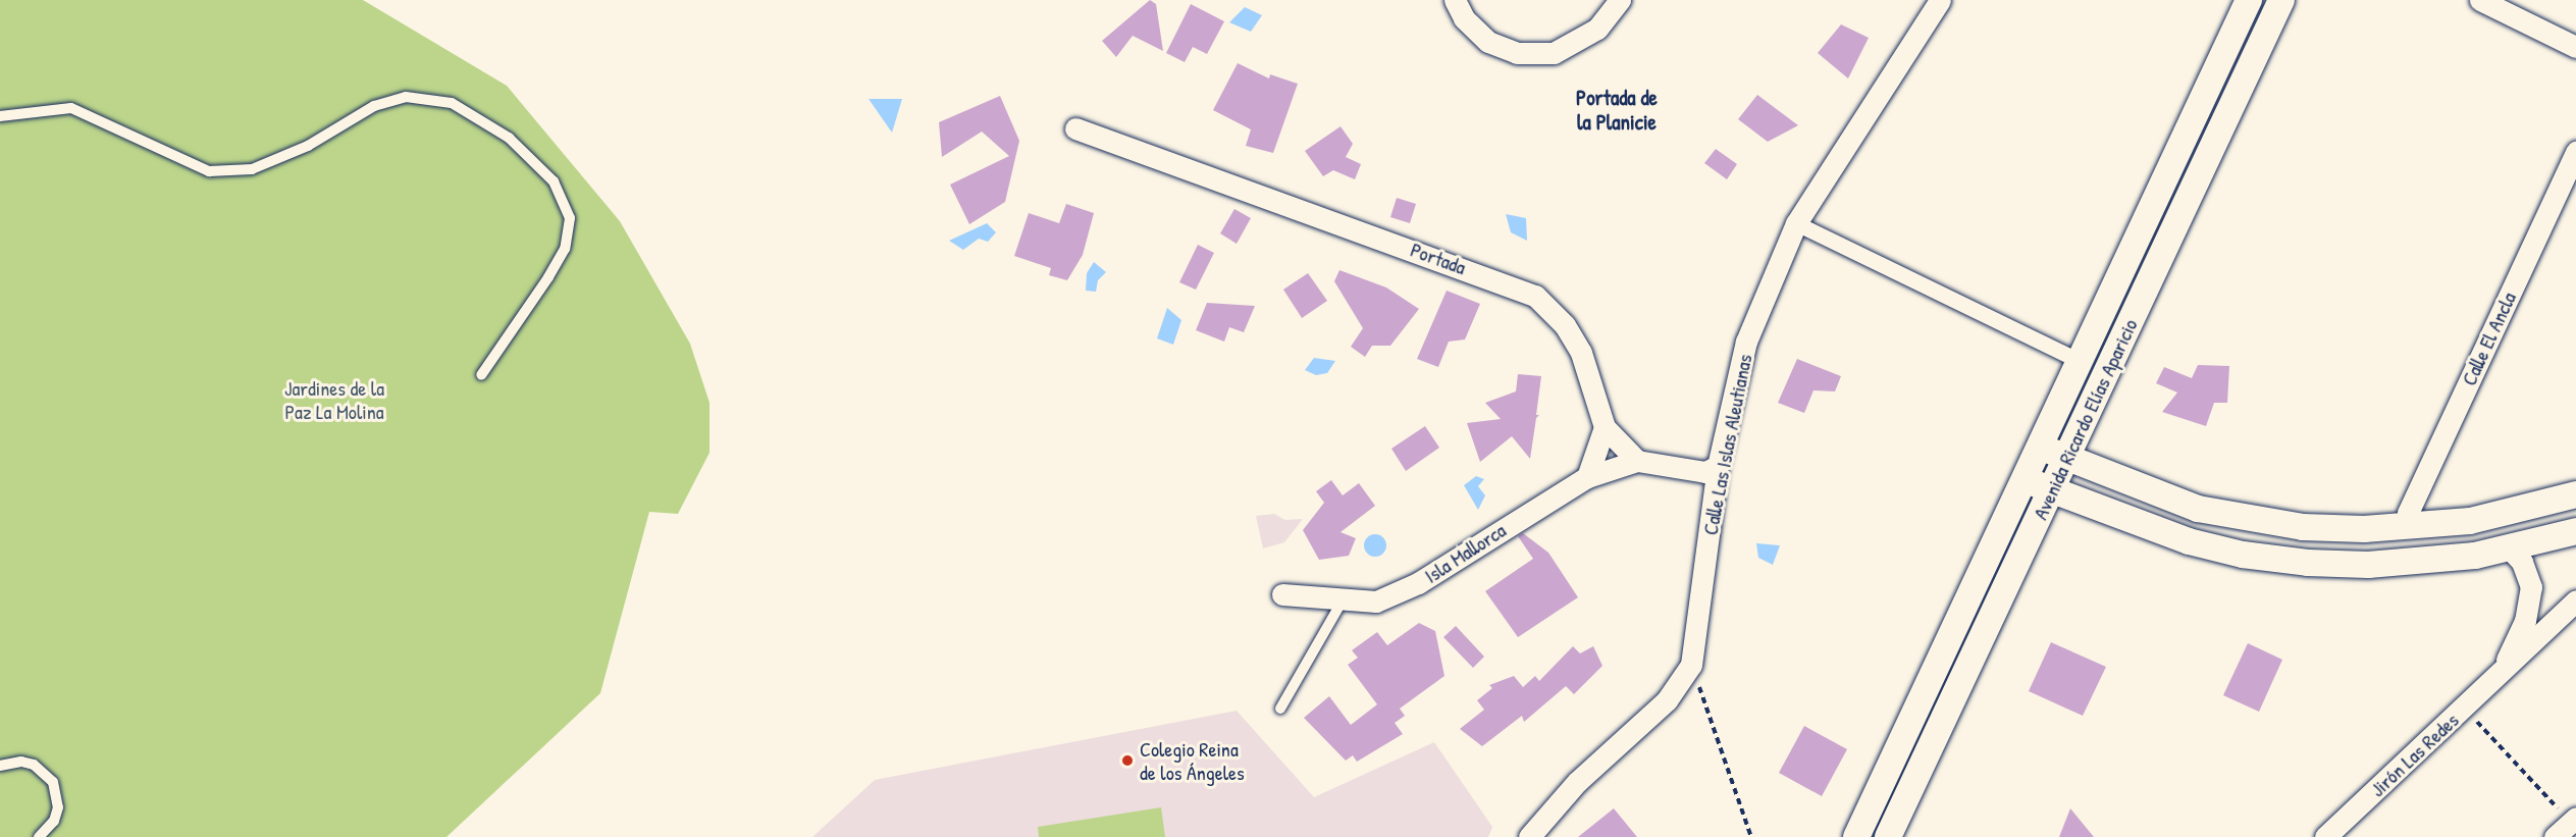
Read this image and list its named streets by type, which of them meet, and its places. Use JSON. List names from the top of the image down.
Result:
{
  "streets": {
    "street": [
      "Portada",
      "Calle El Ancla",
      "Avenida Ricardo Elías Aparicio",
      "Calle Las Islas Aleutianas",
      "Isla Mallorca",
      "Jirón Las Redes"
    ]
  },
  "crossings": [
    ["Portada", "Isla Mallorca"]
  ],
  "districts": ["Portada de la Planicie"],
  "parks": ["Jardines de la Paz La Molina"],
  "places": ["Colegio Reina de los Ángeles"]
}
